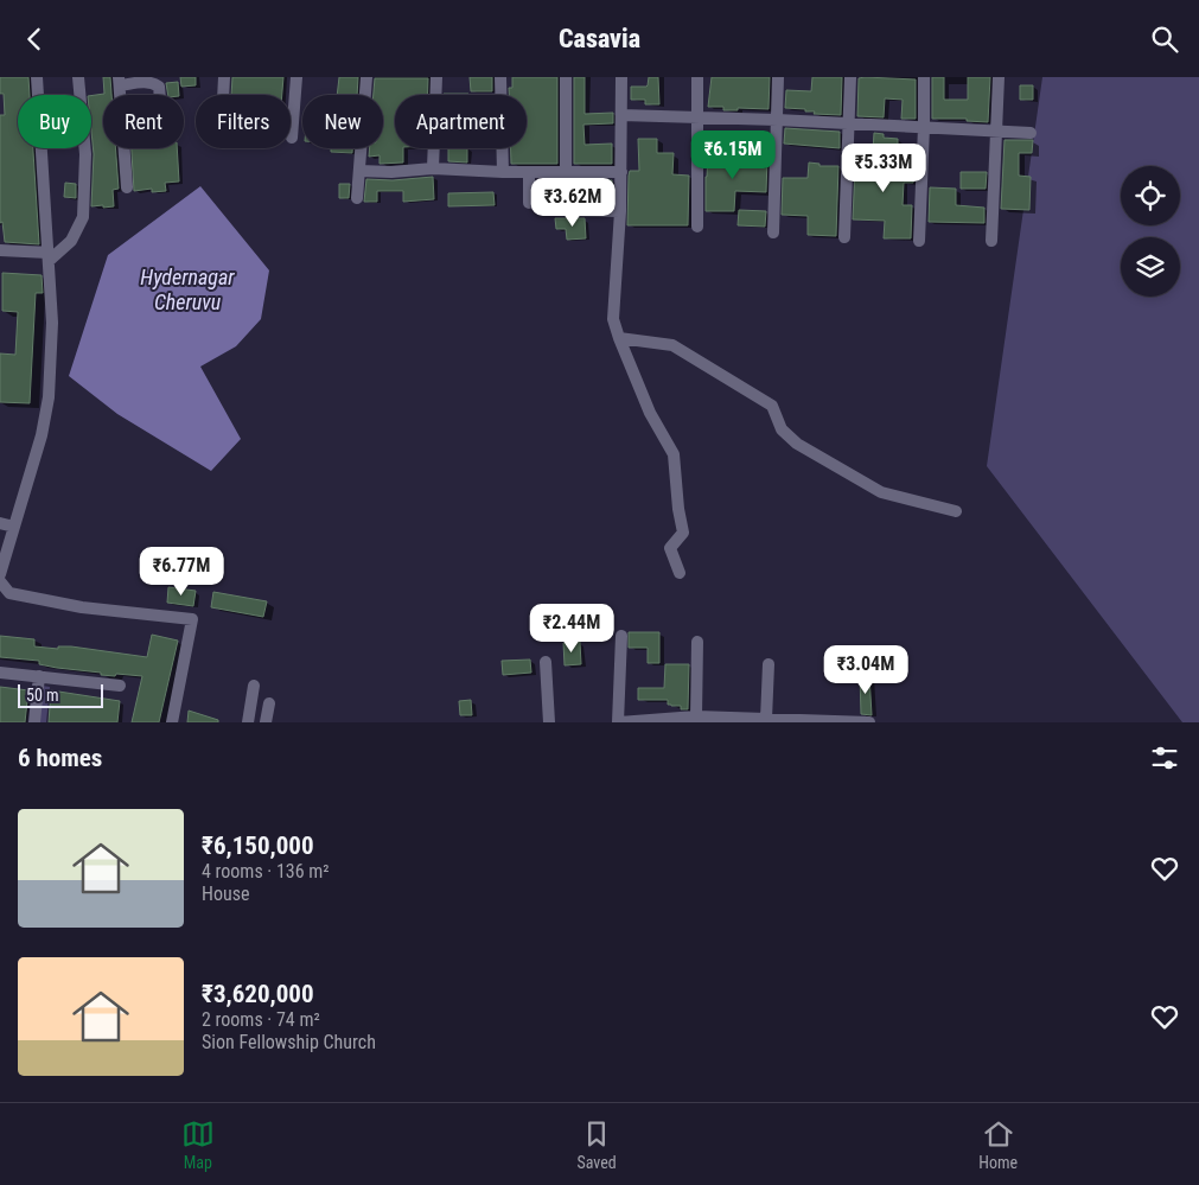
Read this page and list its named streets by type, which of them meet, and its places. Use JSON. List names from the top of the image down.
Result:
{
  "water": ["Hydernagar Cheruvu"],
  "scale_bar": "50 m",
  "page": {
    "header": "Casavia",
    "chip": [
      "Buy",
      "Rent",
      "Filters",
      "New",
      "Apartment"
    ],
    "price": [
      "₹6.15M",
      "₹5.33M",
      "₹3.62M",
      "₹6.77M",
      "₹2.44M",
      "₹3.04M"
    ],
    "scale": "50 m",
    "heading": "6 homes",
    "list": [
      {
        "name": "₹6,150,000",
        "note": "4 rooms · 136 m² · House"
      },
      {
        "name": "₹3,620,000",
        "note": "2 rooms · 74 m² · Sion Fellowship Church"
      }
    ],
    "tabs": ["Map", "Saved", "Home"]
  }
}
